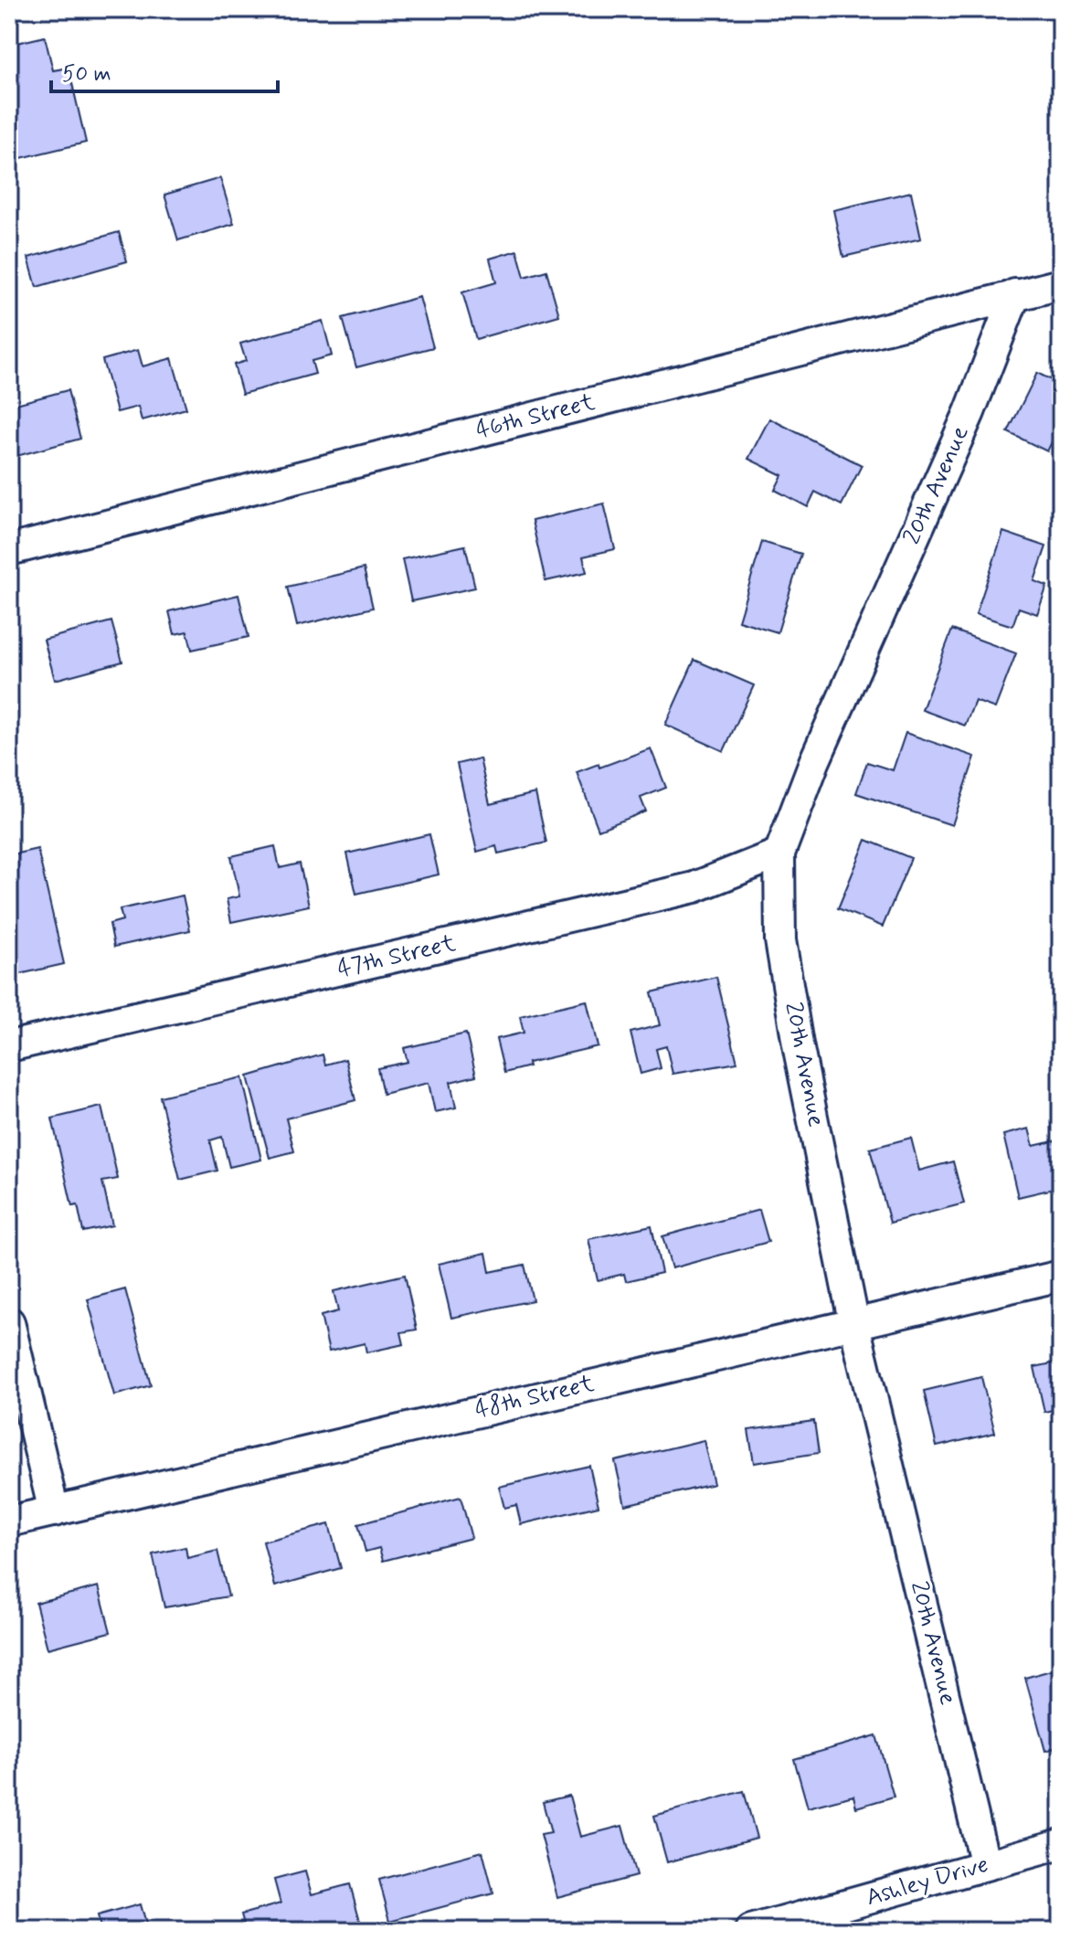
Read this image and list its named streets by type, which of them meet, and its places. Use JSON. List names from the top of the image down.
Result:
{
  "streets": {
    "street": [
      "46th Street",
      "20th Avenue",
      "47th Street",
      "48th Street",
      "Ashley Drive"
    ]
  },
  "crossings": [
    ["46th Street", "20th Avenue"],
    ["20th Avenue", "47th Street"],
    ["20th Avenue", "48th Street"],
    ["20th Avenue", "Ashley Drive"]
  ],
  "scale_bar": "50 m"
}
